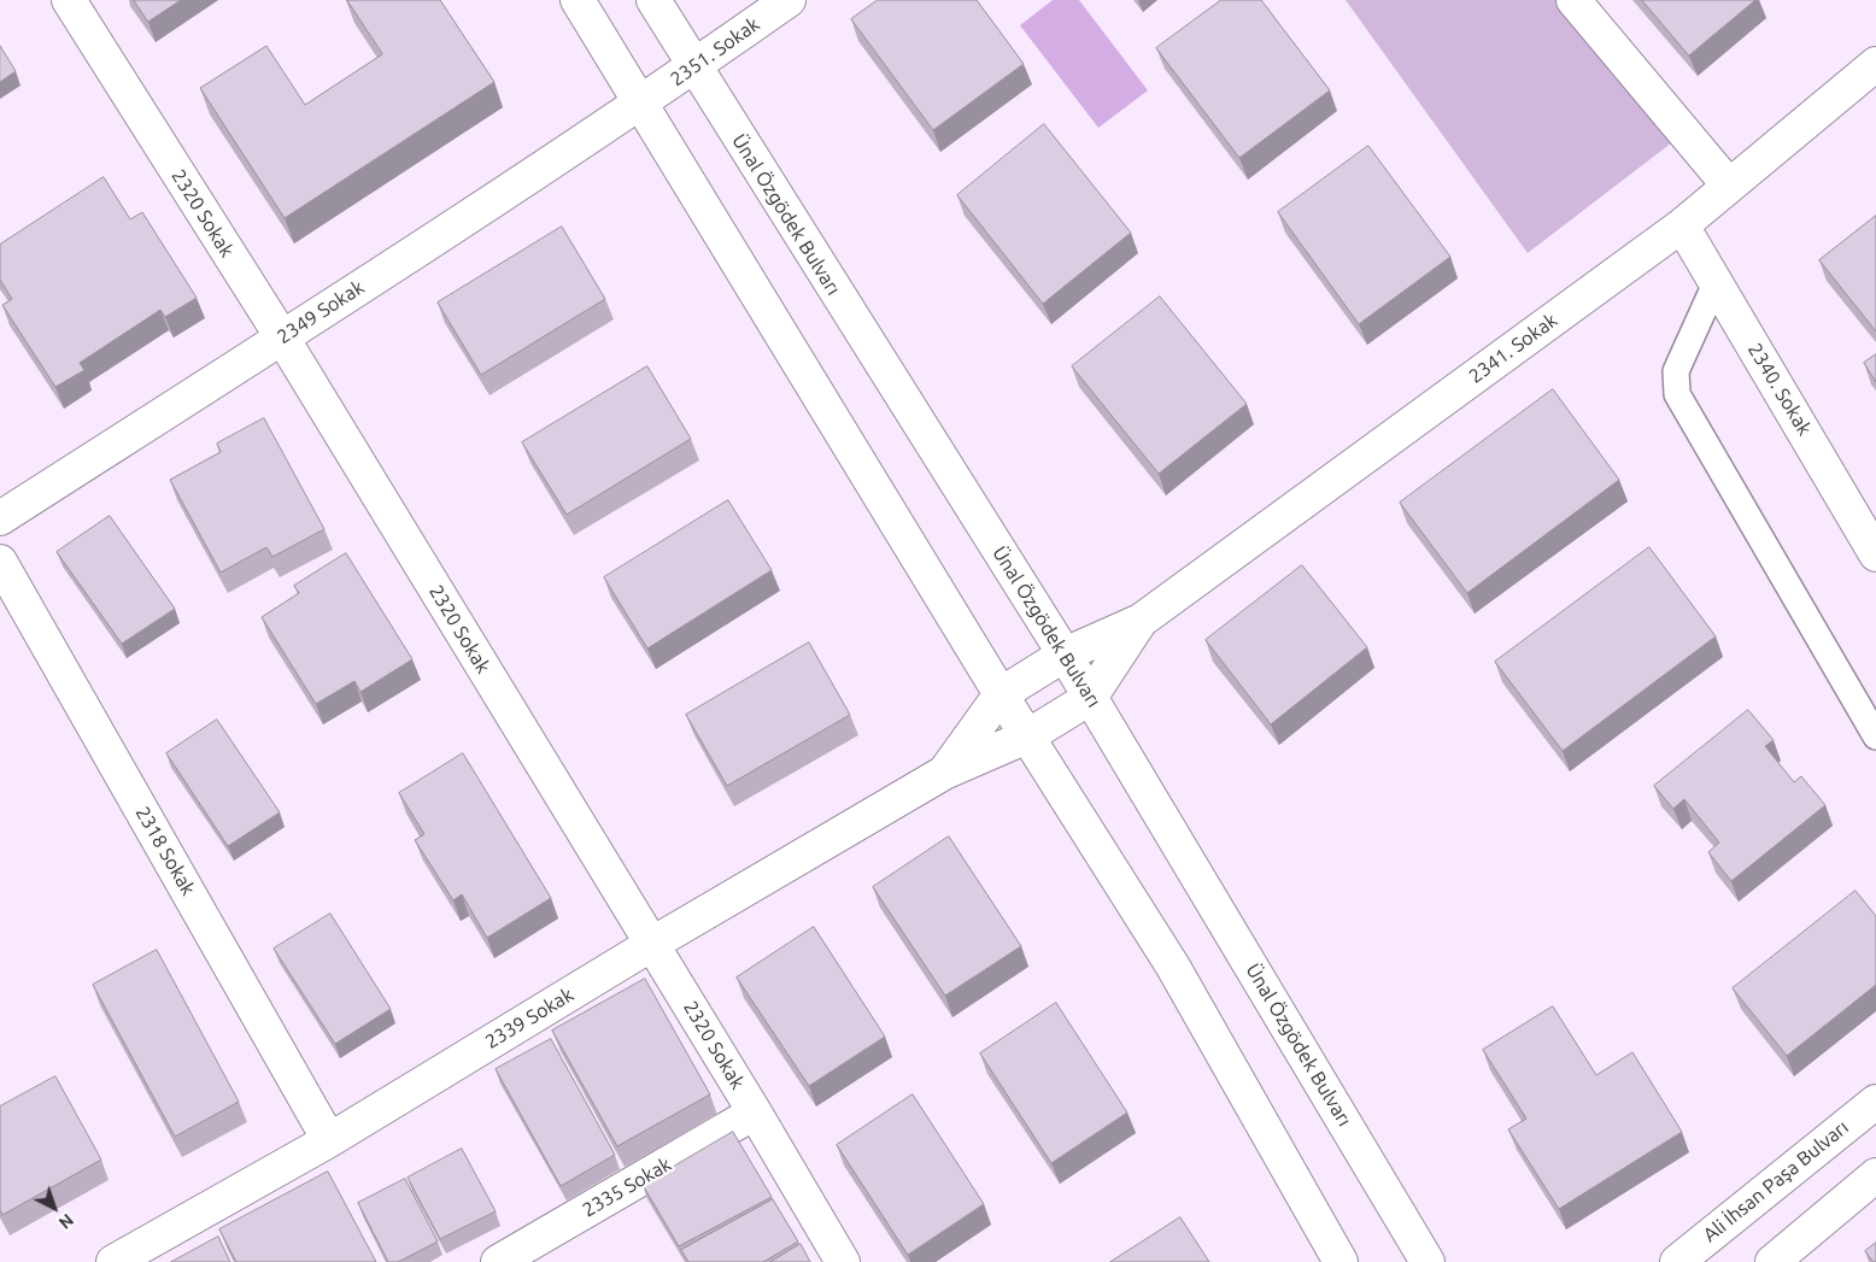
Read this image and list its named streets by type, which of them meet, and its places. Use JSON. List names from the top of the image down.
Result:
{
  "streets": {
    "street": [
      "2351. Sokak",
      "2320 Sokak",
      "Ünal Özgödek Bulvarı",
      "2349 Sokak",
      "2341. Sokak",
      "2340. Sokak",
      "2318 Sokak",
      "2339 Sokak",
      "Ali İhsan Paşa Bulvarı",
      "2335 Sokak"
    ]
  },
  "crossings": [
    ["2351. Sokak", "Ünal Özgödek Bulvarı"],
    ["2351. Sokak", "2349 Sokak"],
    ["2320 Sokak", "2349 Sokak"],
    ["2320 Sokak", "2339 Sokak"],
    ["2320 Sokak", "2335 Sokak"],
    ["Ünal Özgödek Bulvarı", "2339 Sokak"],
    ["2341. Sokak", "2340. Sokak"],
    ["2318 Sokak", "2339 Sokak"]
  ],
  "north": "bottom right"
}
